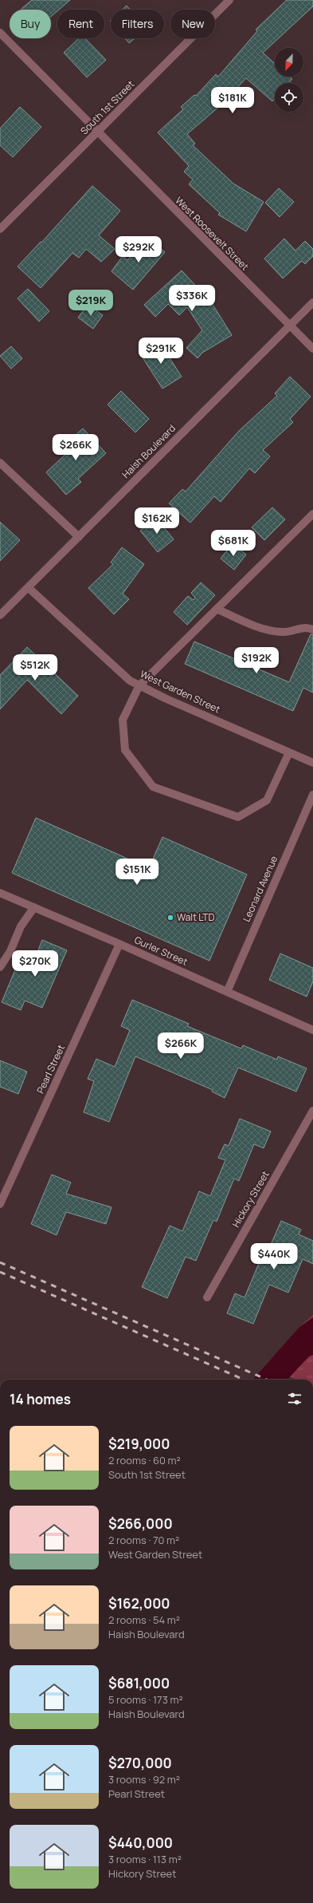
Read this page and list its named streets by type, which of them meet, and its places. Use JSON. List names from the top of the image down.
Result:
{
  "streets": {
    "street": [
      "South 1st Street",
      "West Roosevelt Street",
      "Haish Boulevard",
      "West Garden Street",
      "Leonard Avenue",
      "Gurler Street",
      "Pearl Street",
      "Hickory Street"
    ]
  },
  "crossings": [
    ["South 1st Street", "West Roosevelt Street"],
    ["West Roosevelt Street", "Haish Boulevard"],
    ["Haish Boulevard", "West Garden Street"],
    ["Leonard Avenue", "Gurler Street"],
    ["Gurler Street", "Pearl Street"]
  ],
  "places": ["Walt LTD"],
  "north": "bottom left",
  "page": {
    "chip": [
      "Buy",
      "Rent",
      "Filters",
      "New"
    ],
    "price": [
      "$181K",
      "$292K",
      "$336K",
      "$219K",
      "$291K",
      "$266K",
      "$162K",
      "$681K",
      "$192K",
      "$512K",
      "$151K",
      "$270K",
      "$266K",
      "$440K"
    ],
    "heading": "14 homes",
    "list": [
      {
        "name": "$219,000",
        "note": "2 rooms · 60 m² · South 1st Street"
      },
      {
        "name": "$266,000",
        "note": "2 rooms · 70 m² · West Garden Street"
      },
      {
        "name": "$162,000",
        "note": "2 rooms · 54 m² · Haish Boulevard"
      },
      {
        "name": "$681,000",
        "note": "5 rooms · 173 m² · Haish Boulevard"
      },
      {
        "name": "$270,000",
        "note": "3 rooms · 92 m² · Pearl Street"
      },
      {
        "name": "$440,000",
        "note": "3 rooms · 113 m² · Hickory Street"
      }
    ]
  }
}
